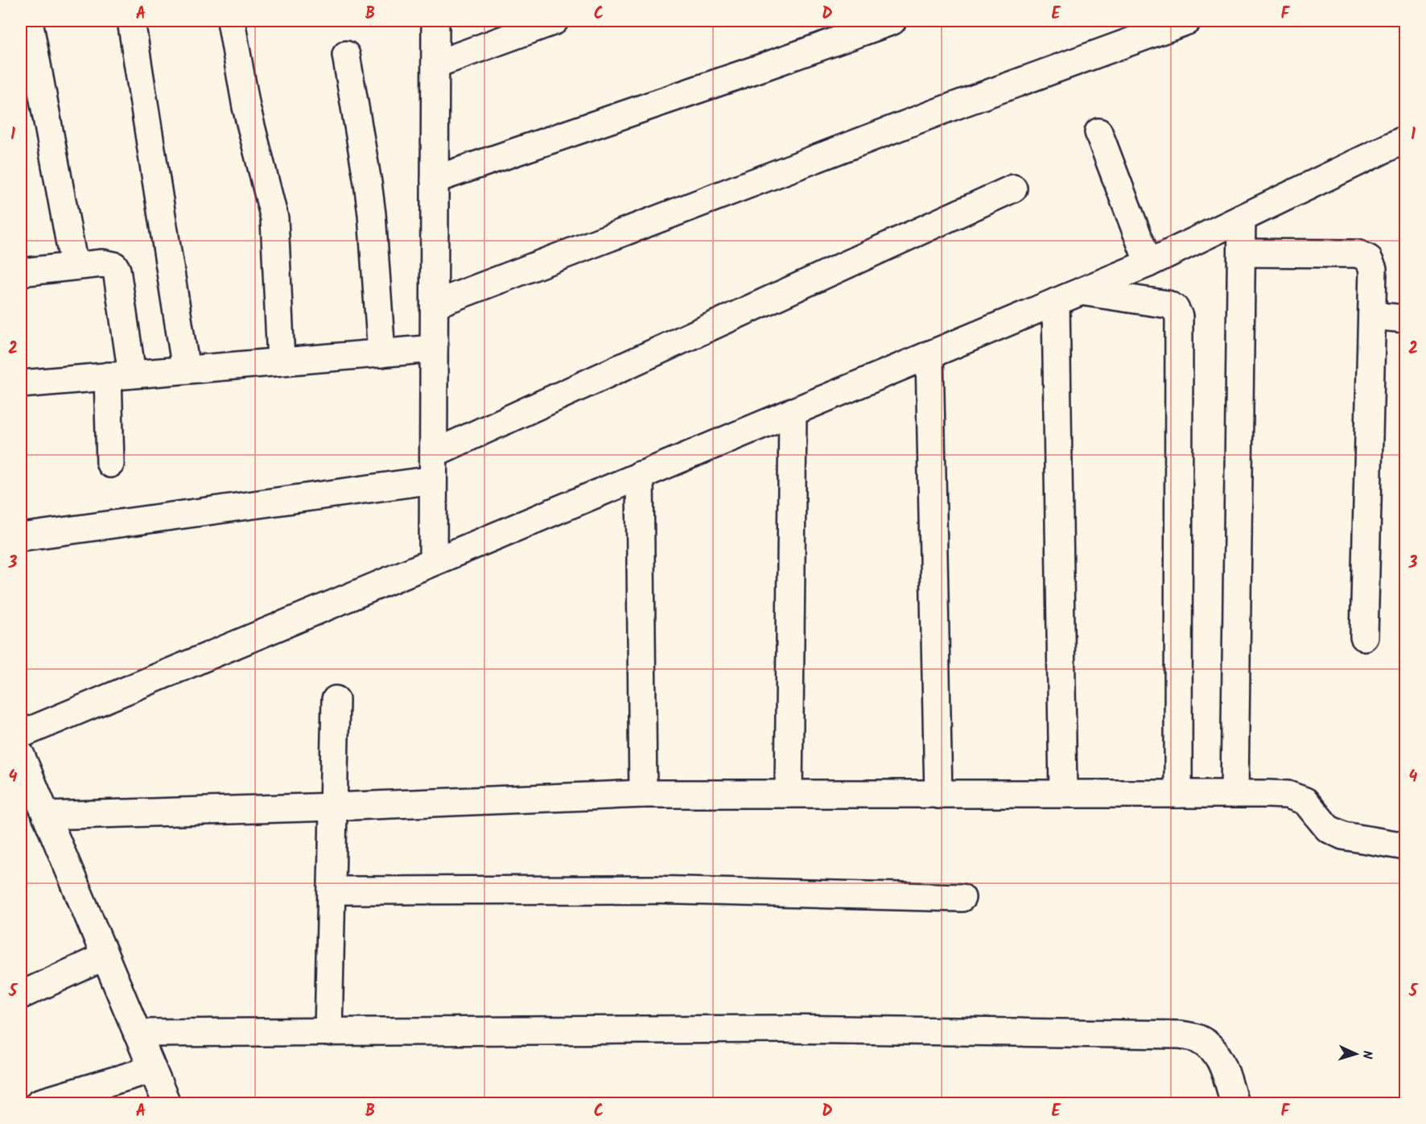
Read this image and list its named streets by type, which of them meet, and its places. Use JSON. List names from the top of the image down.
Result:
{
  "north": "right",
  "grid": {
    "columns": [
      "A",
      "B",
      "C",
      "D",
      "E",
      "F"
    ],
    "rows": [
      "1",
      "2",
      "3",
      "4",
      "5"
    ]
  }
}
